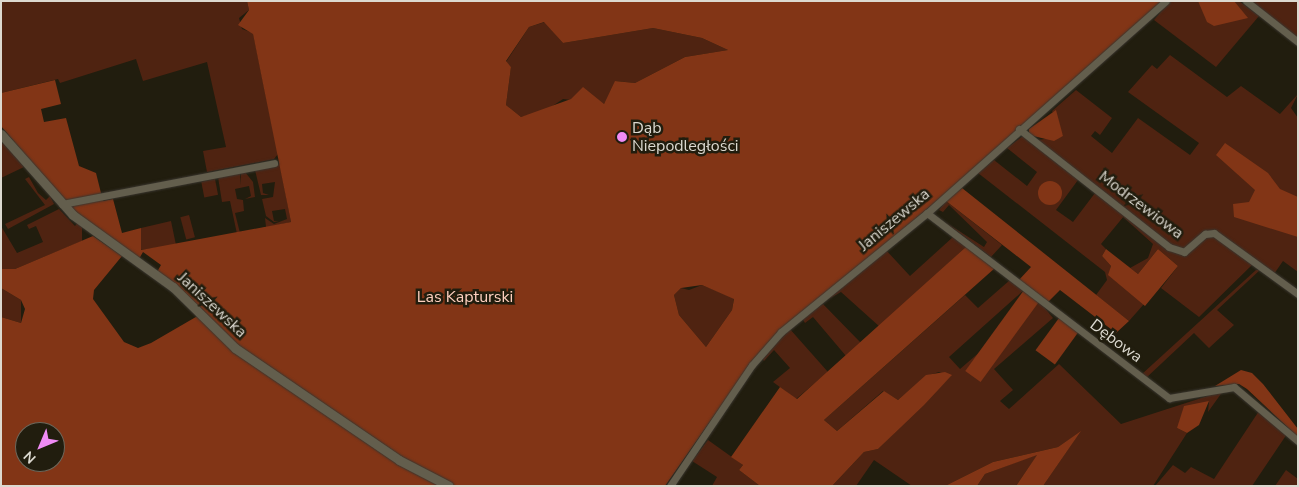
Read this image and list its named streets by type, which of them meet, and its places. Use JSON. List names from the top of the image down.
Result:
{
  "streets": {
    "street": ["Modrzewiowa", "Janiszewska", "Dębowa"]
  },
  "crossings": [
    ["Modrzewiowa", "Janiszewska"],
    ["Janiszewska", "Dębowa"]
  ],
  "parks": ["Las Kapturski"],
  "places": ["Dąb Niepodległości"],
  "north": "bottom left"
}
